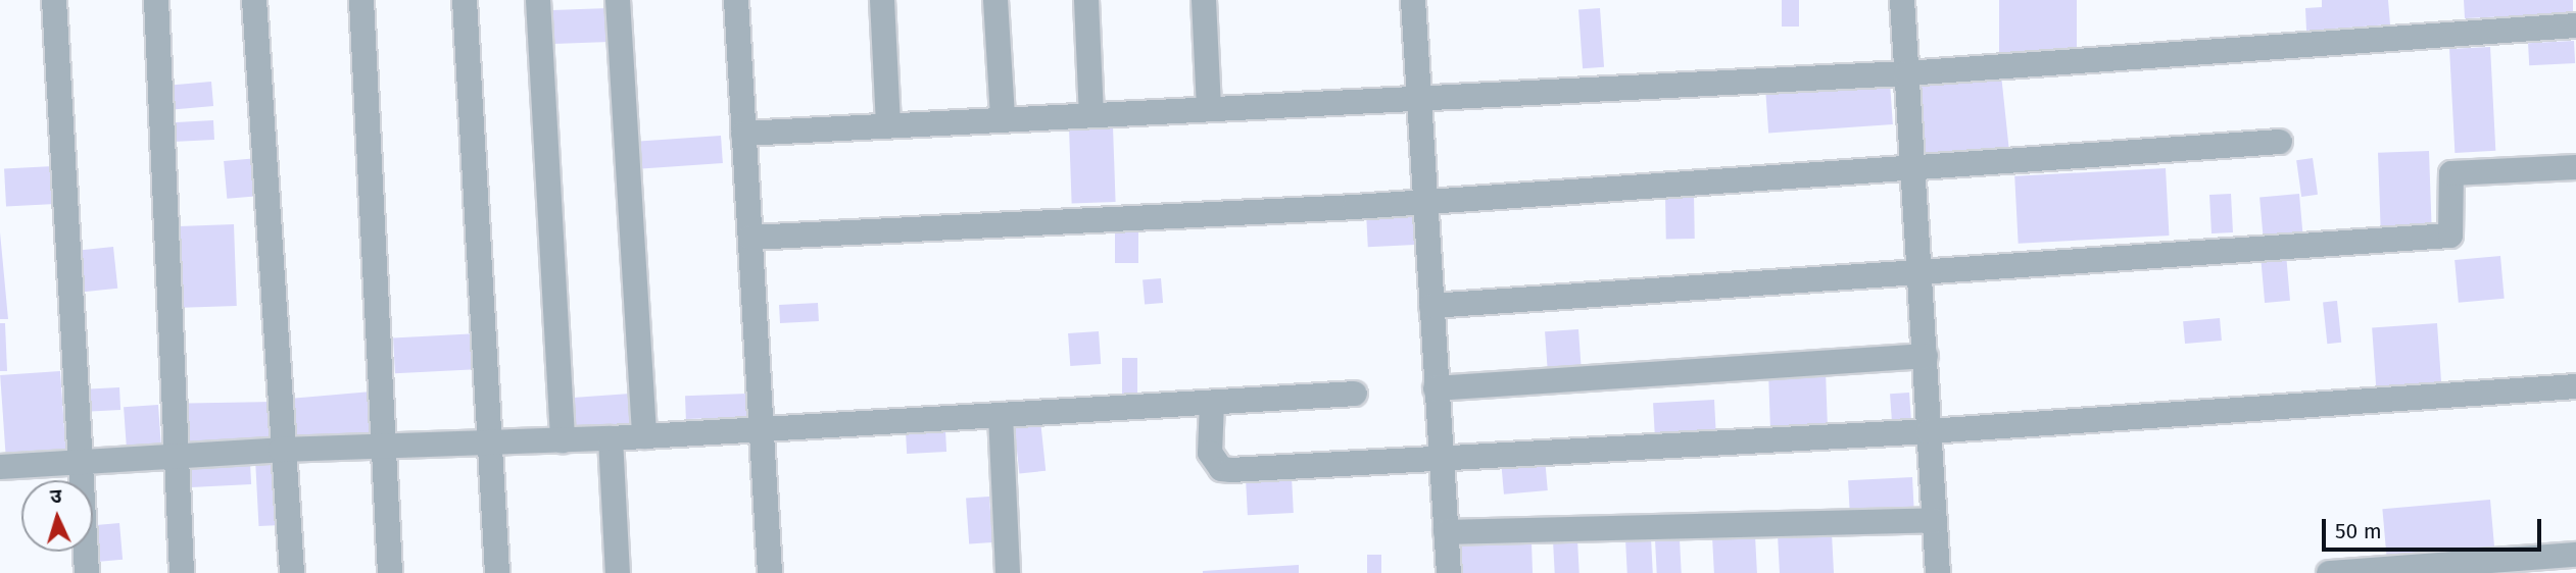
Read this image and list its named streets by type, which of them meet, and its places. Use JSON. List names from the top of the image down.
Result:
{
  "scale_bar": "50 m",
  "north": "top"
}
